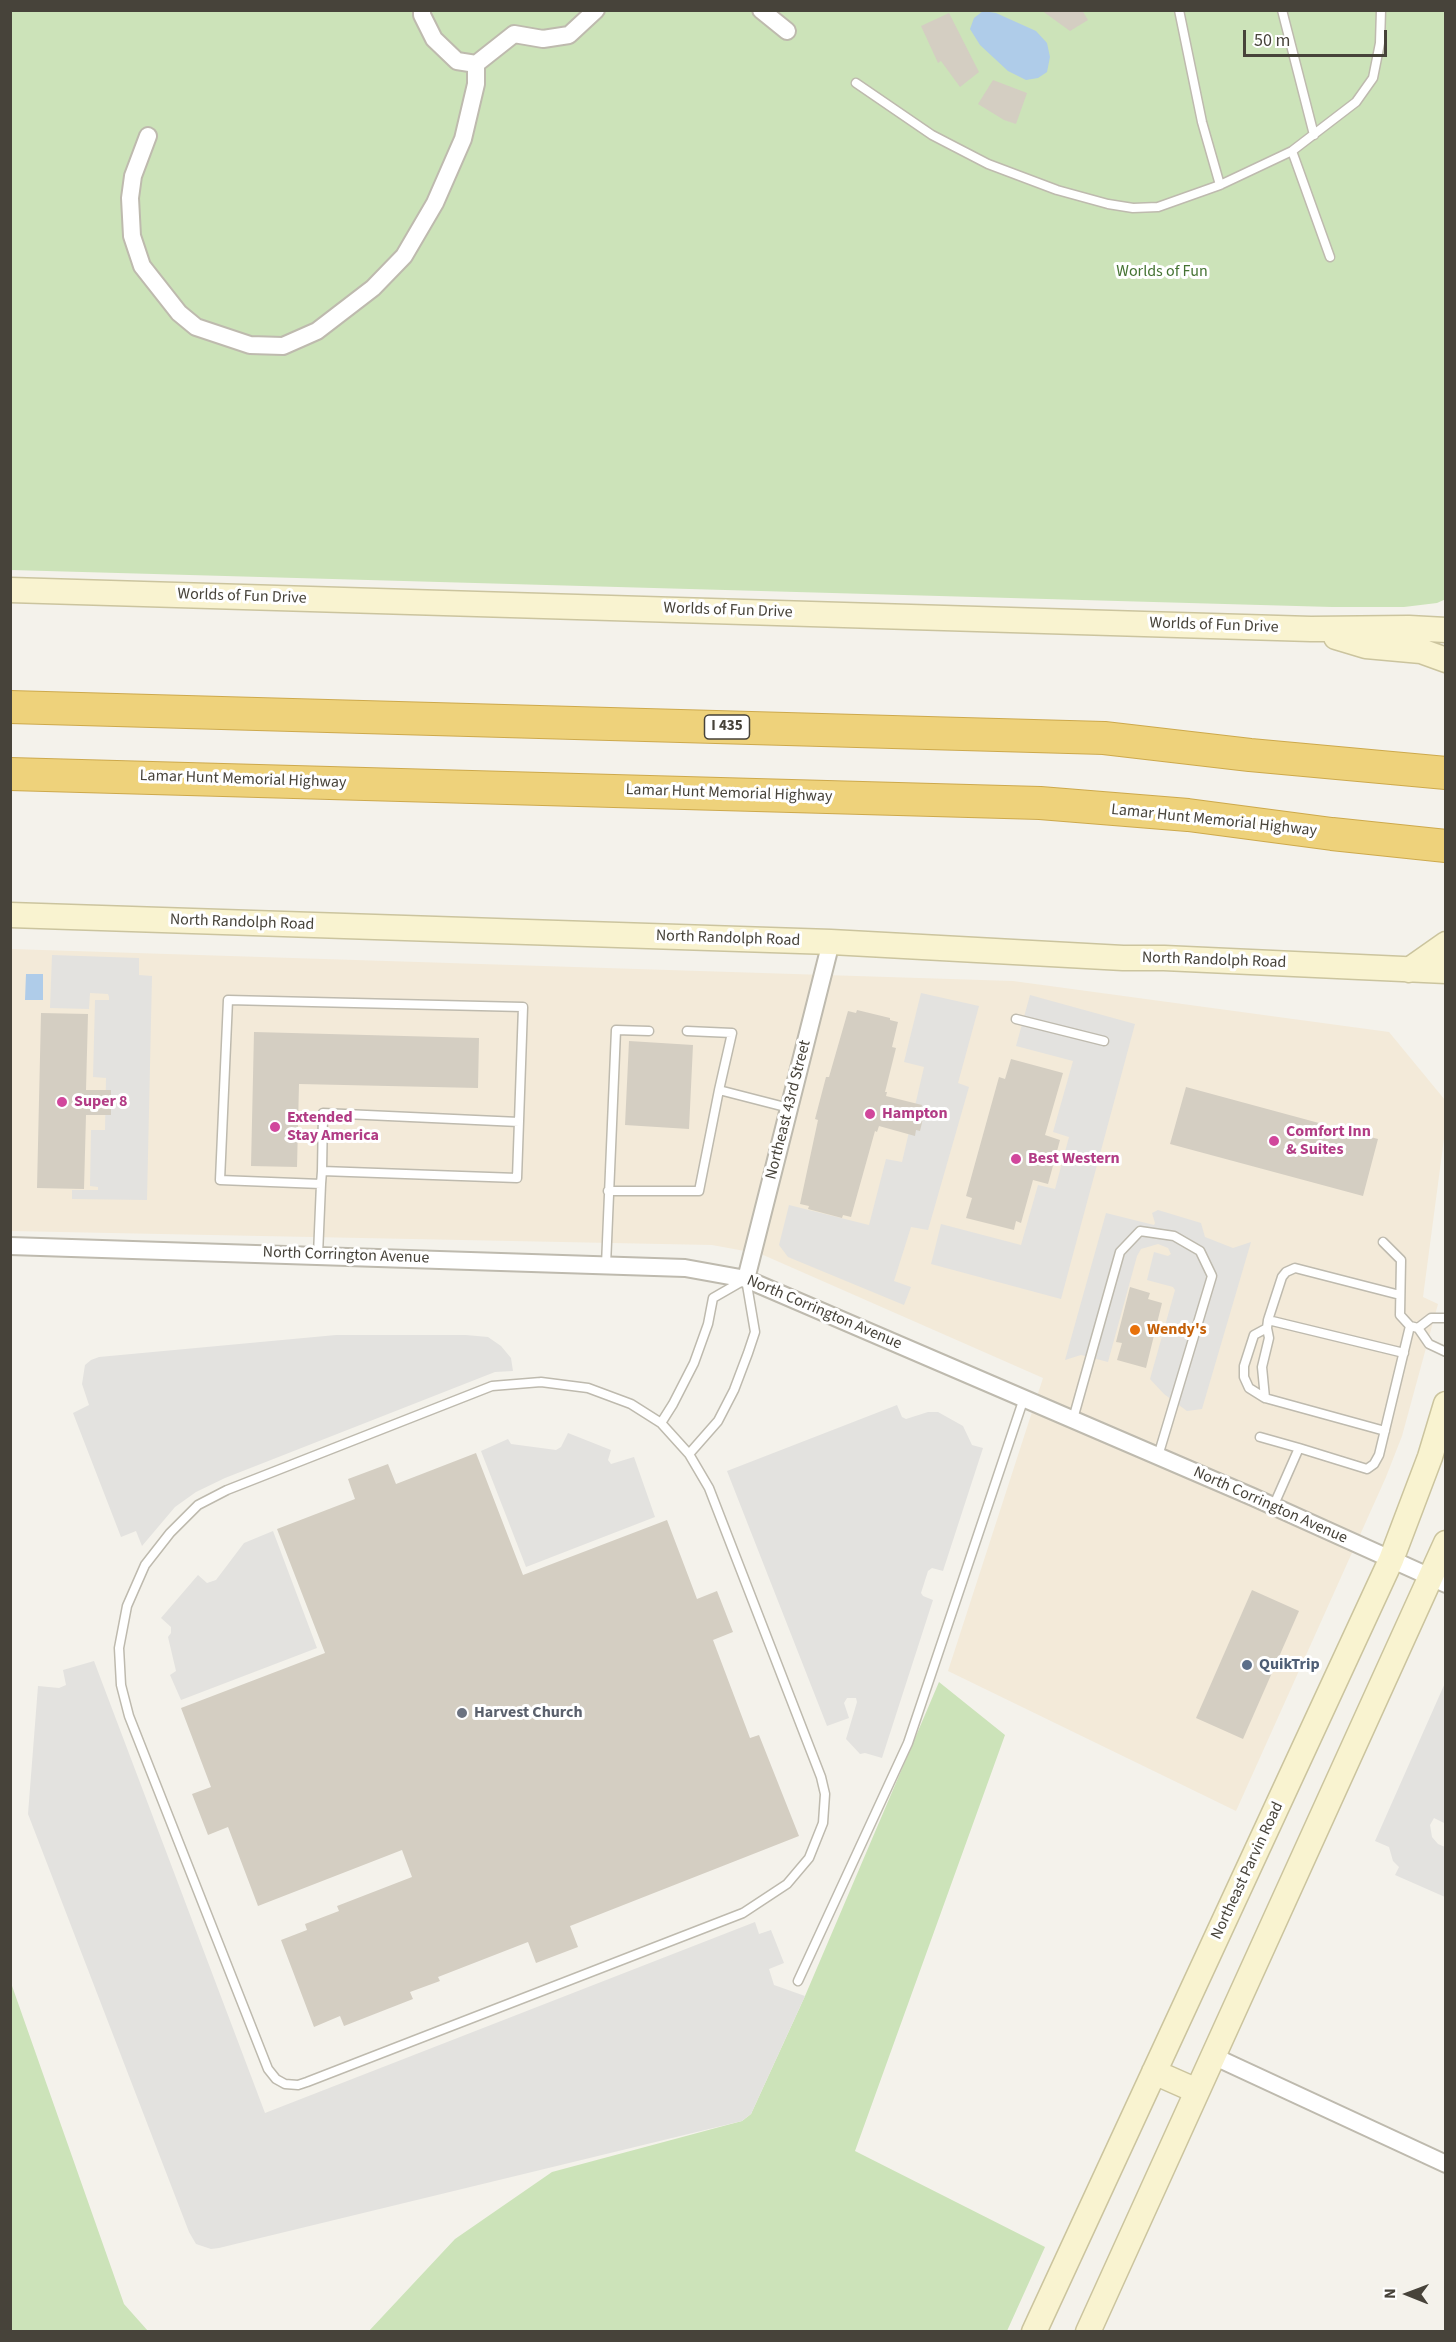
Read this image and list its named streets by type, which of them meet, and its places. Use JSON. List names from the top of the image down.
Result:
{
  "streets": {
    "highway": ["I 435", "Lamar Hunt Memorial Highway"],
    "main road": ["Worlds of Fun Drive", "North Randolph Road", "Northeast Parvin Road"],
    "street": ["Northeast 43rd Street", "North Corrington Avenue"]
  },
  "crossings": [
    ["North Randolph Road", "Northeast 43rd Street"],
    ["Northeast 43rd Street", "North Corrington Avenue"],
    ["North Corrington Avenue", "Northeast Parvin Road"]
  ],
  "parks": ["Worlds of Fun"],
  "places": [
    "Super 8",
    "Hampton",
    "Extended Stay America",
    "Comfort Inn & Suites",
    "Best Western",
    "Wendy's",
    "QuikTrip",
    "Harvest Church"
  ],
  "scale_bar": "50 m",
  "north": "left"
}
